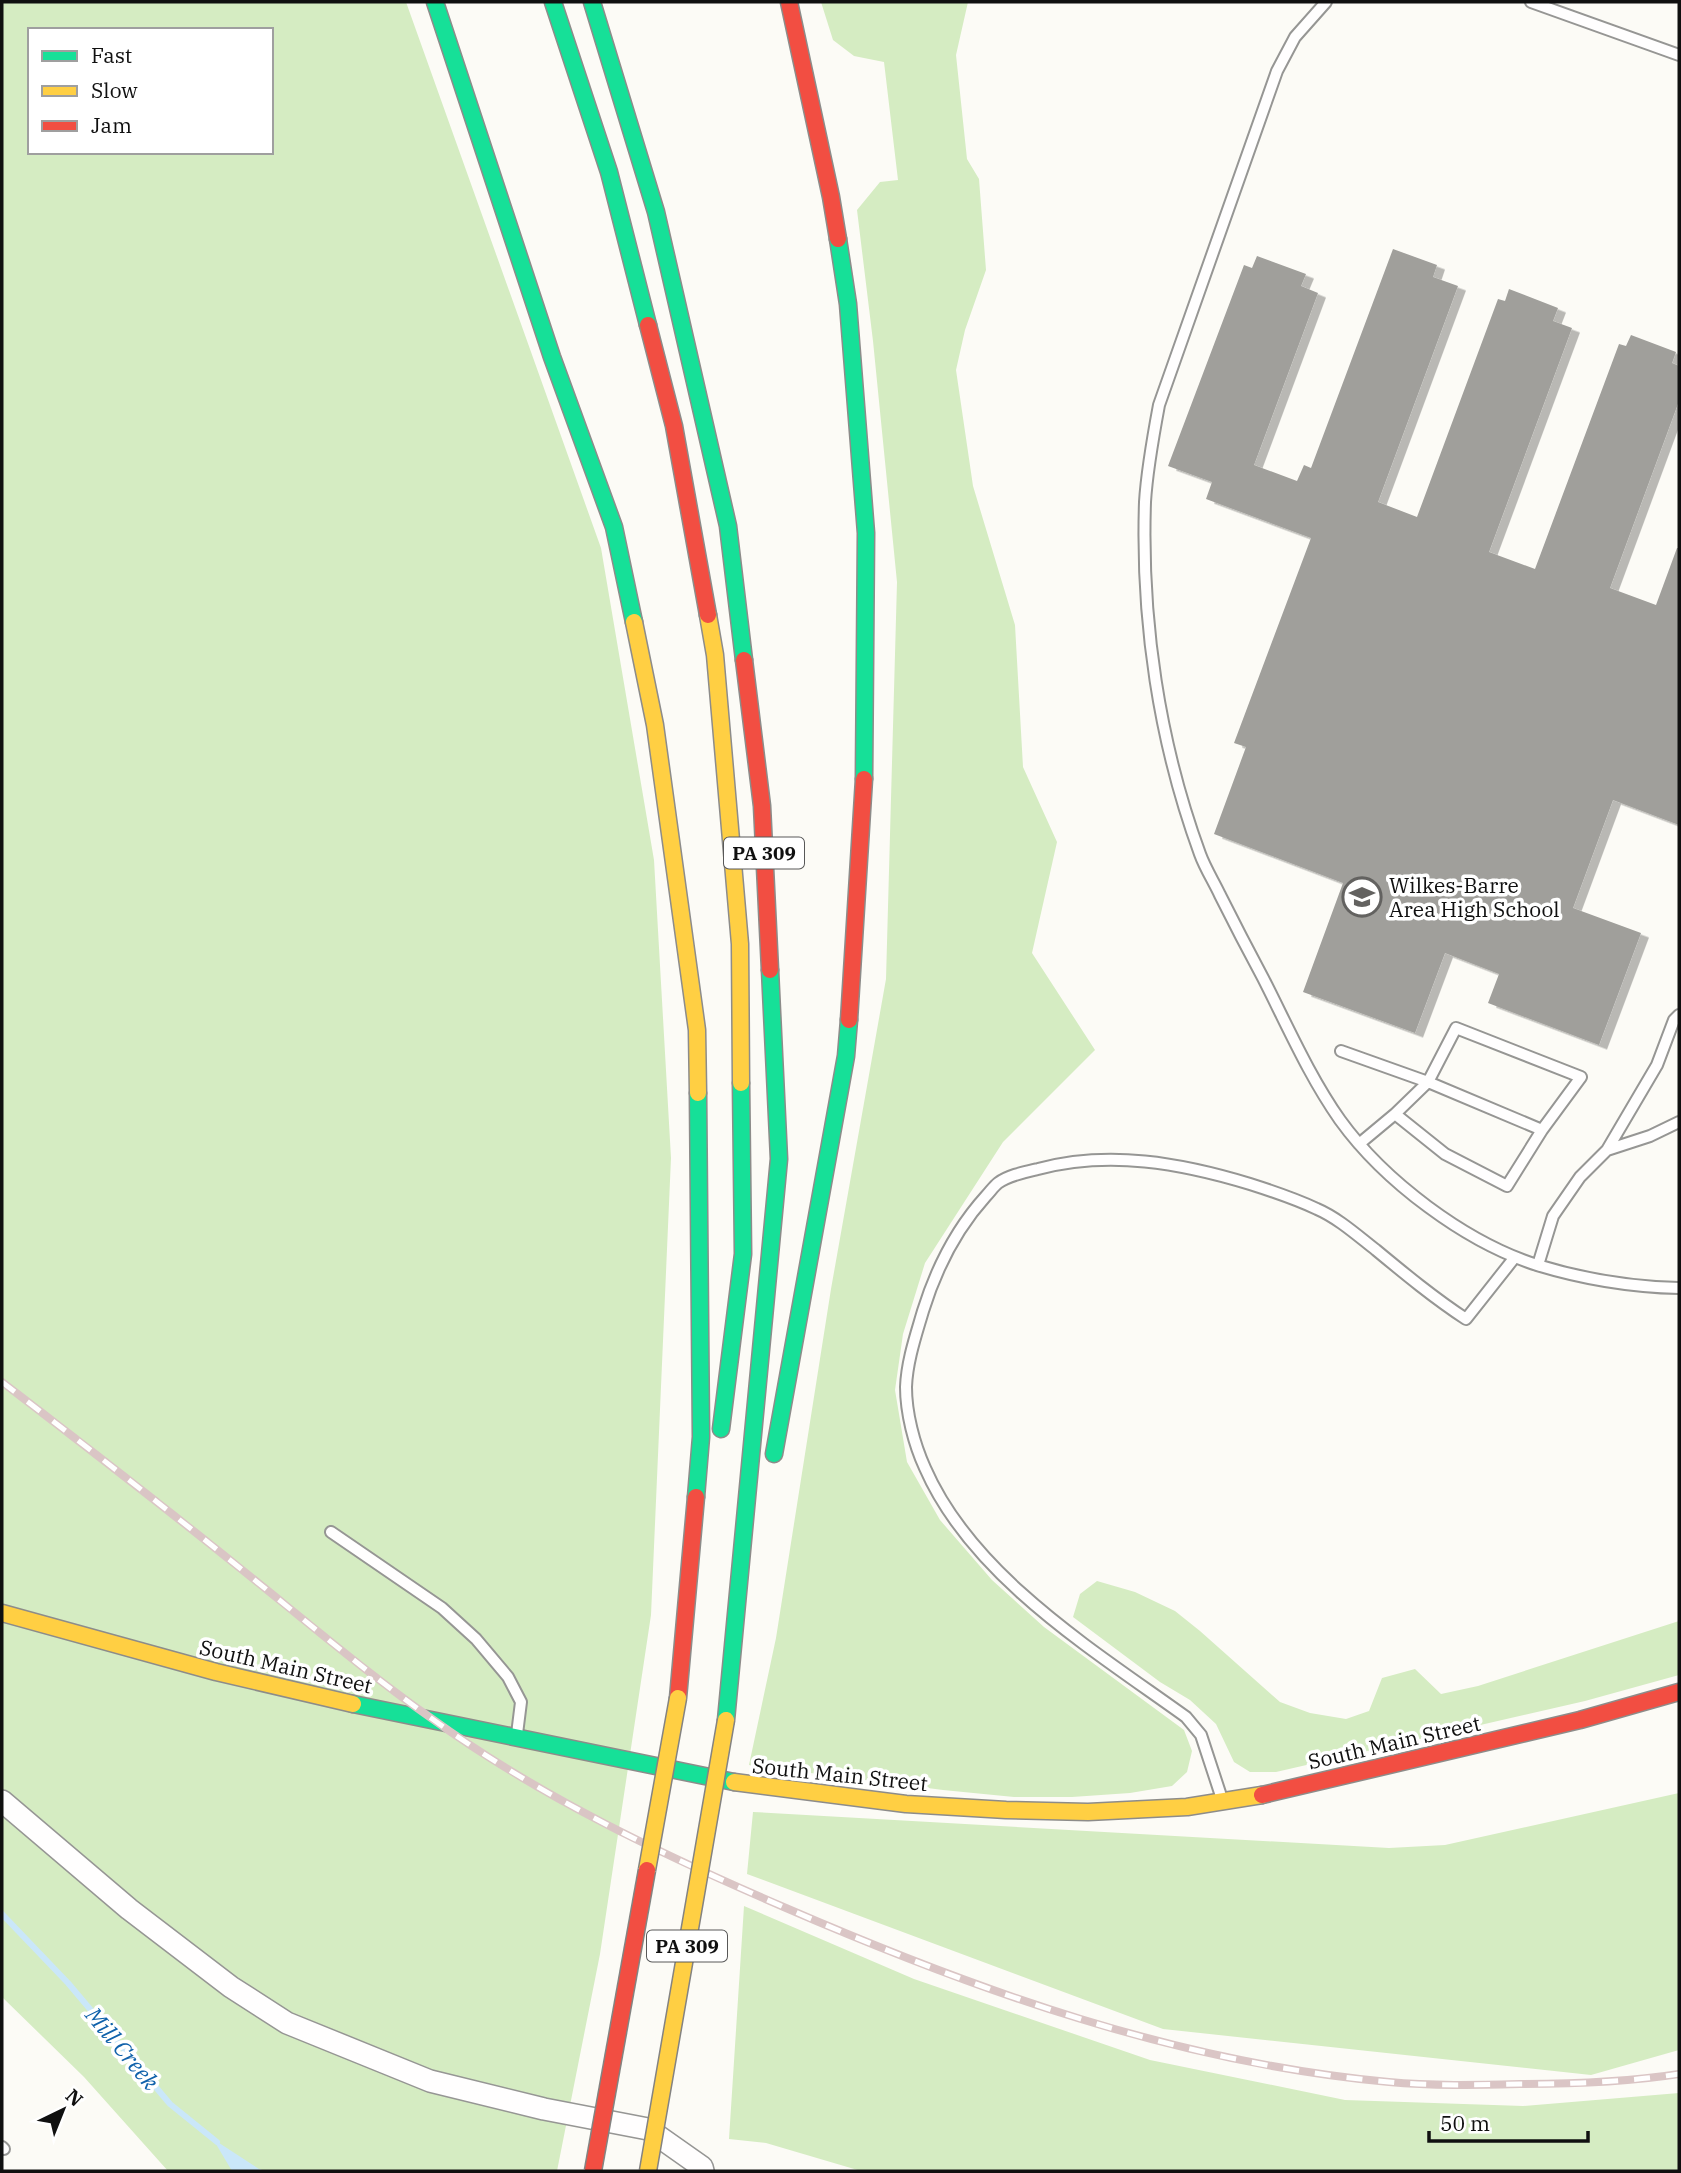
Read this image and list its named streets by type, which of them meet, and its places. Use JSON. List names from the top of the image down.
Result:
{
  "streets": {
    "main road": ["PA 309", "South Main Street"]
  },
  "water": ["Mill Creek"],
  "places": {
    "school or university": ["Wilkes-Barre Area High School"]
  },
  "legend": ["Fast", "Slow", "Jam"],
  "scale_bar": "50 m",
  "north": "top right"
}
